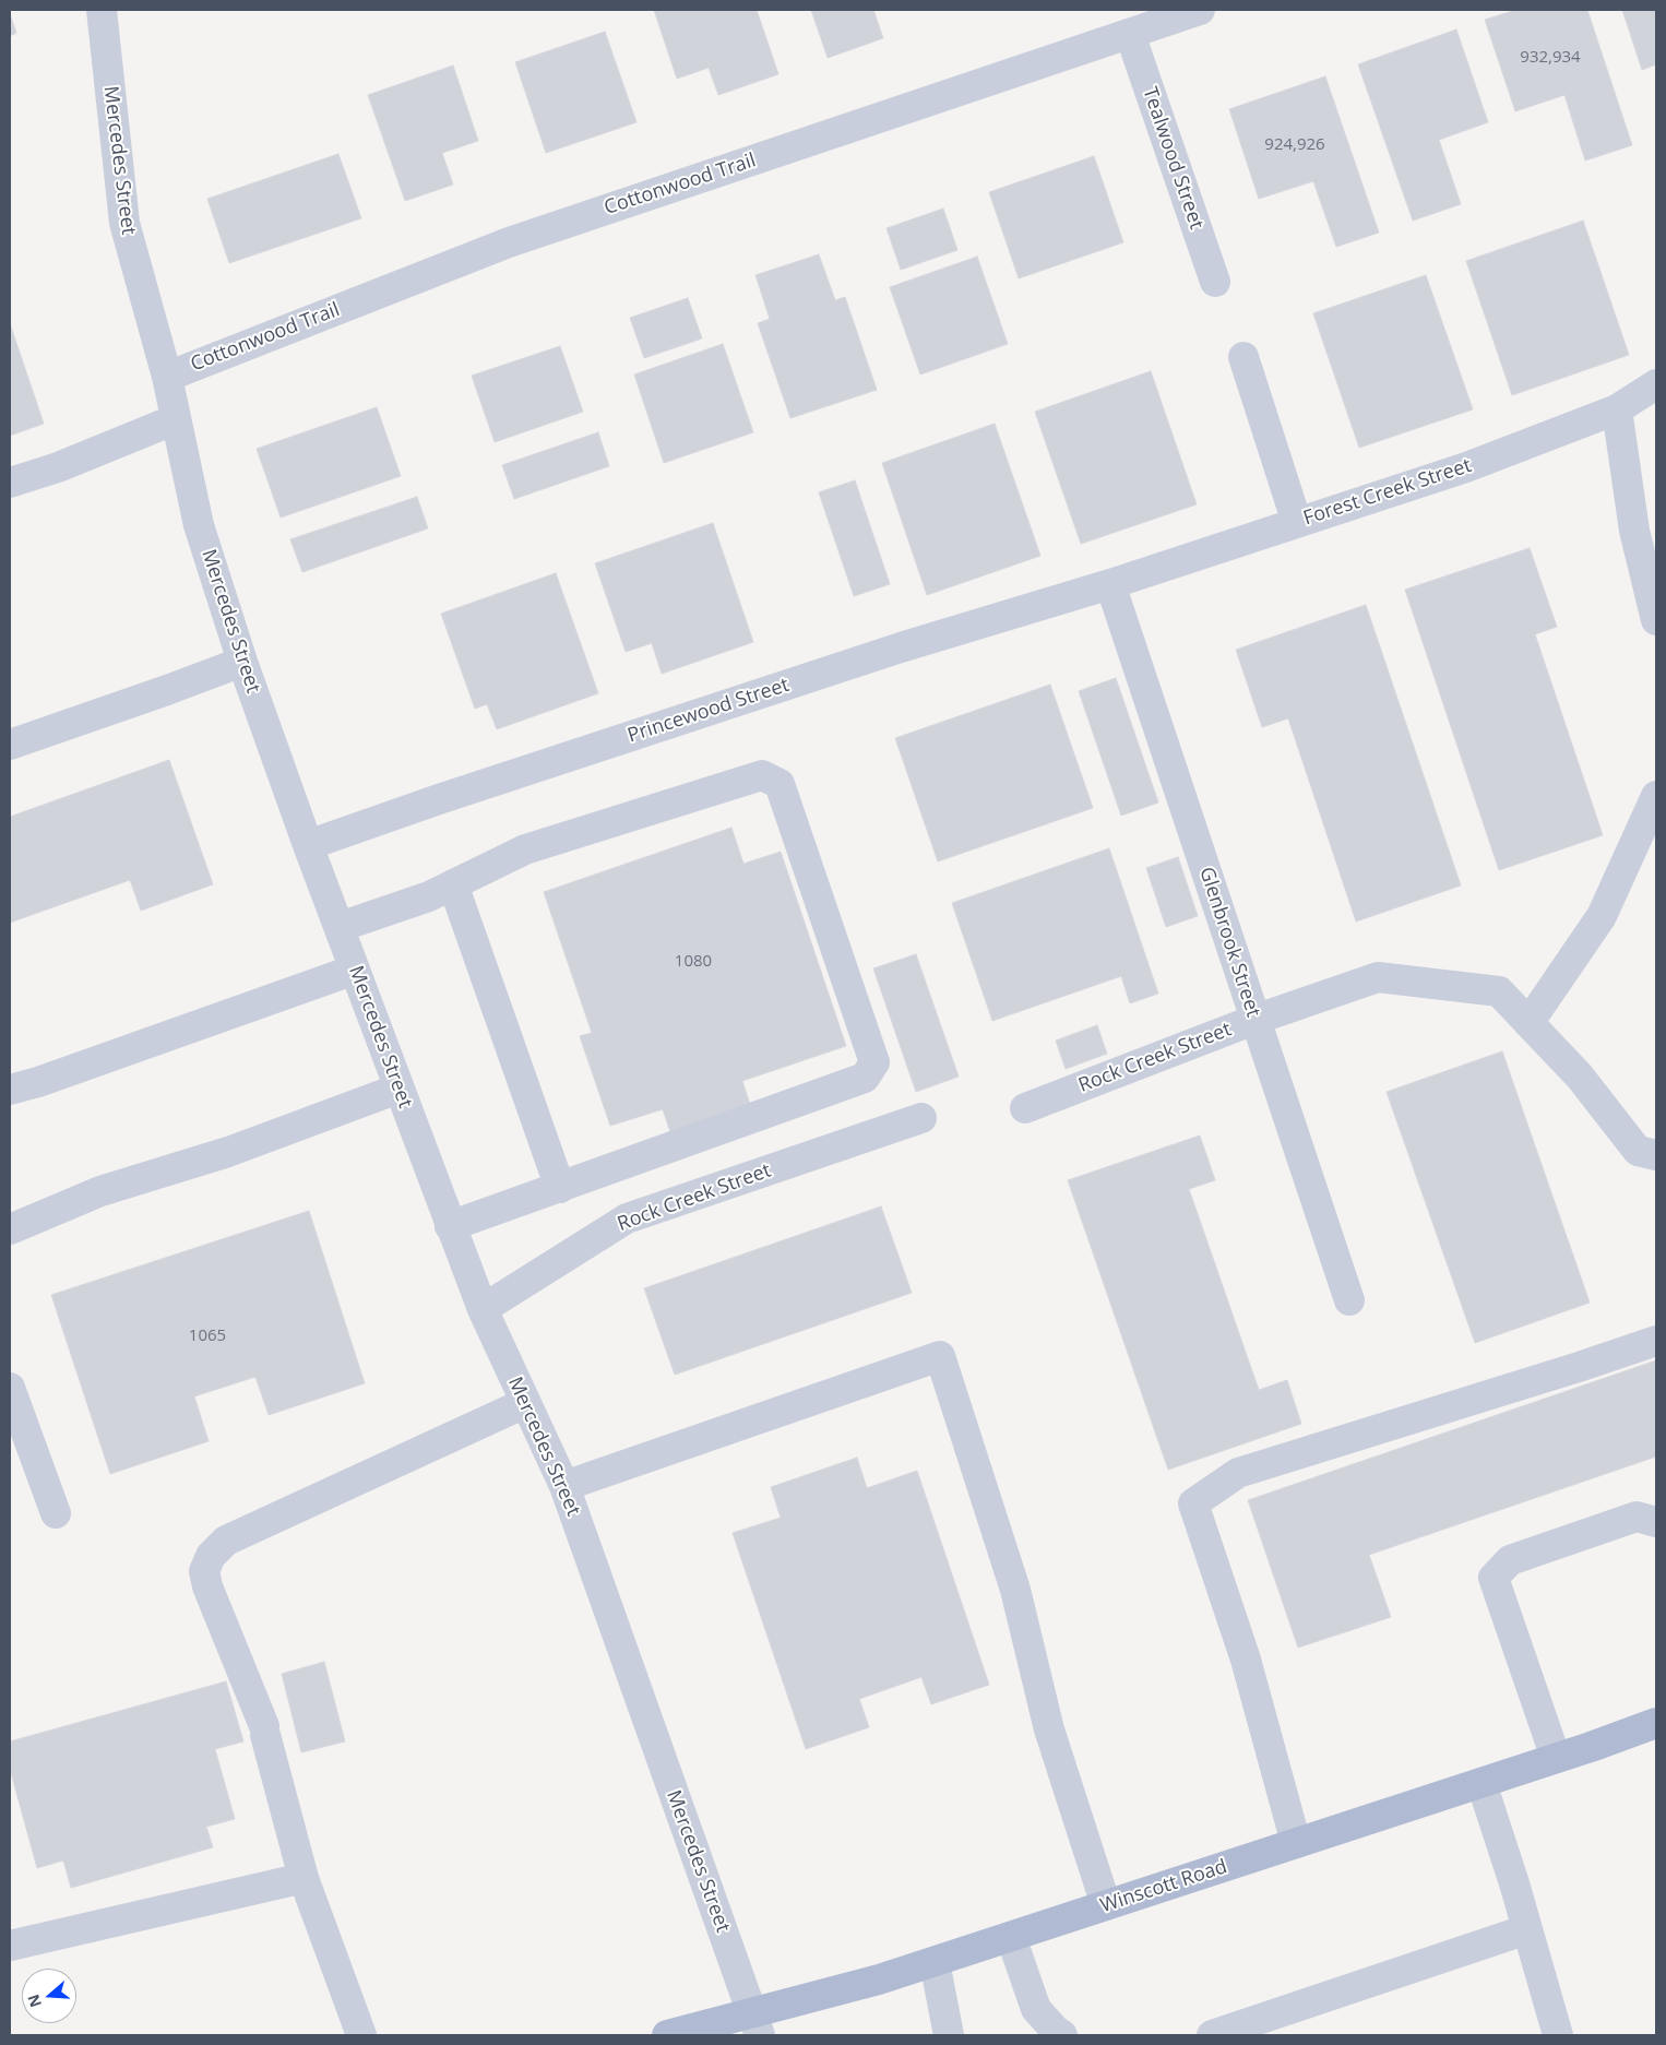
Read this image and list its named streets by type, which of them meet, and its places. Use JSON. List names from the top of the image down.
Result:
{
  "streets": {
    "main road": ["Winscott Road"],
    "street": [
      "Tealwood Street",
      "Mercedes Street",
      "Cottonwood Trail",
      "Forest Creek Street",
      "Princewood Street",
      "Glenbrook Street",
      "Rock Creek Street"
    ]
  },
  "crossings": [
    ["Tealwood Street", "Cottonwood Trail"],
    ["Mercedes Street", "Cottonwood Trail"],
    ["Mercedes Street", "Princewood Street"],
    ["Mercedes Street", "Rock Creek Street"],
    ["Mercedes Street", "Winscott Road"],
    ["Forest Creek Street", "Princewood Street"],
    ["Forest Creek Street", "Glenbrook Street"],
    ["Princewood Street", "Glenbrook Street"],
    ["Glenbrook Street", "Rock Creek Street"]
  ],
  "house_numbers": [
    "932,934",
    "924,926",
    "1080",
    "1065"
  ],
  "north": "left"
}
